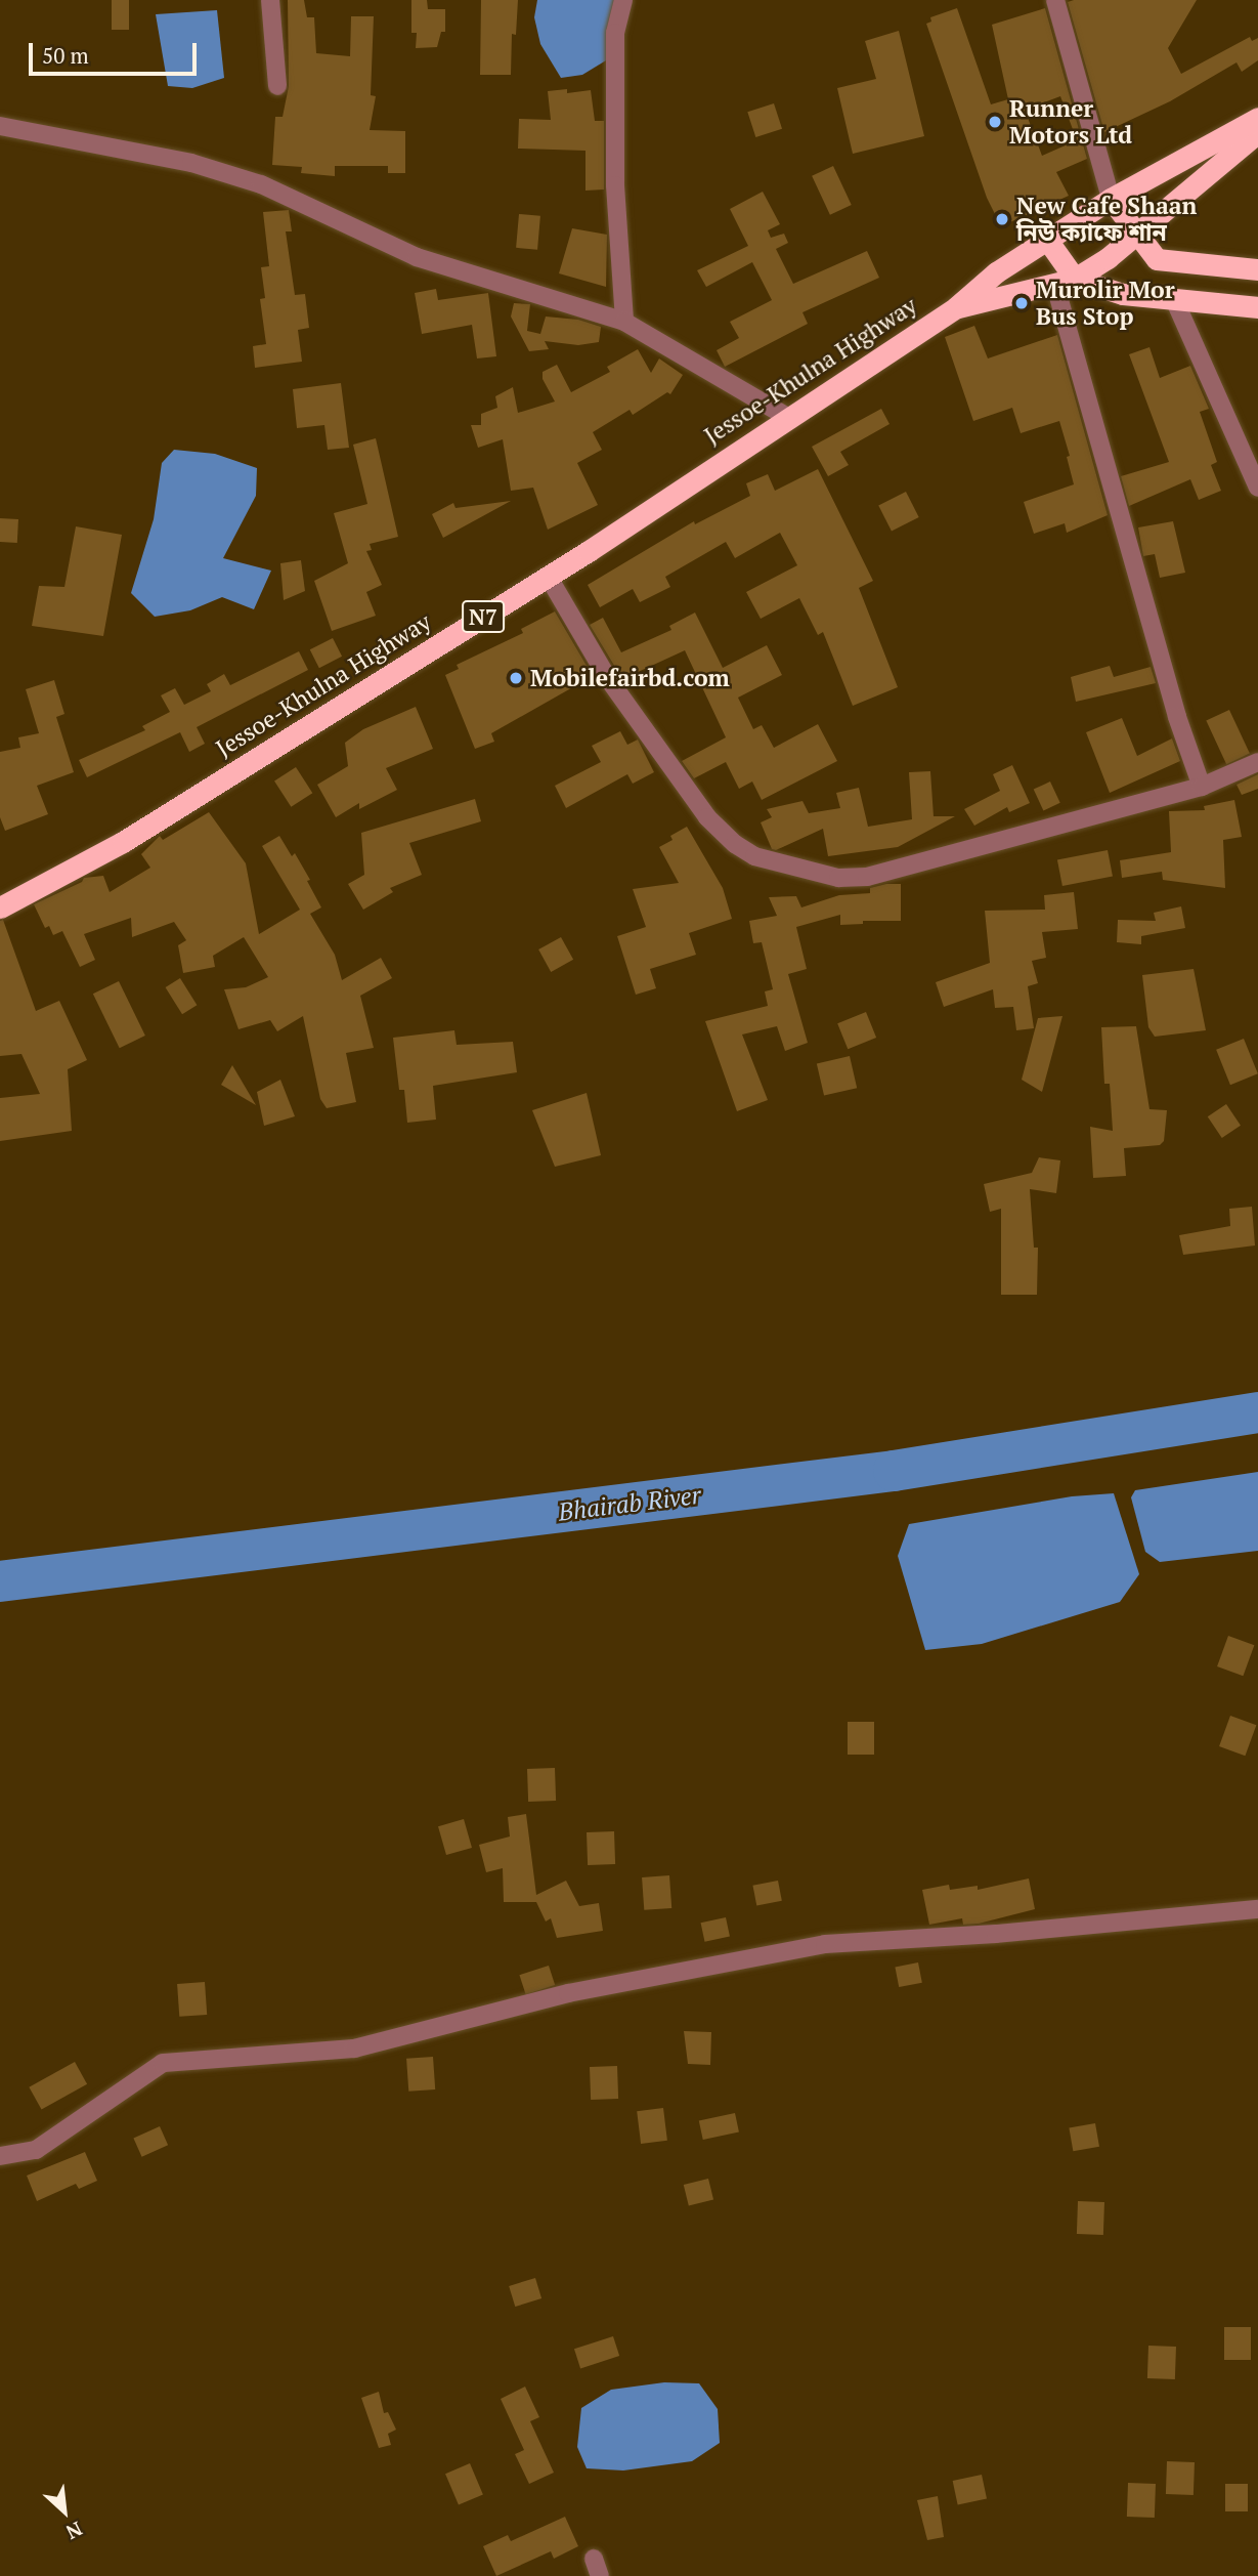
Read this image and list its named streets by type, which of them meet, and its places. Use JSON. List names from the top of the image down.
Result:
{
  "streets": {
    "highway": ["Jessoe-Khulna Highway", "N7"]
  },
  "crossings": [
    ["Jessoe-Khulna Highway", "N7"]
  ],
  "water": ["Bhairab River"],
  "places": [
    "Runner Motors Ltd",
    "New Cafe Shaan নিউ ক্যাফে শান",
    "Murolir Mor Bus Stop",
    "Mobilefairbd.com"
  ],
  "scale_bar": "50 m",
  "north": "bottom right"
}
